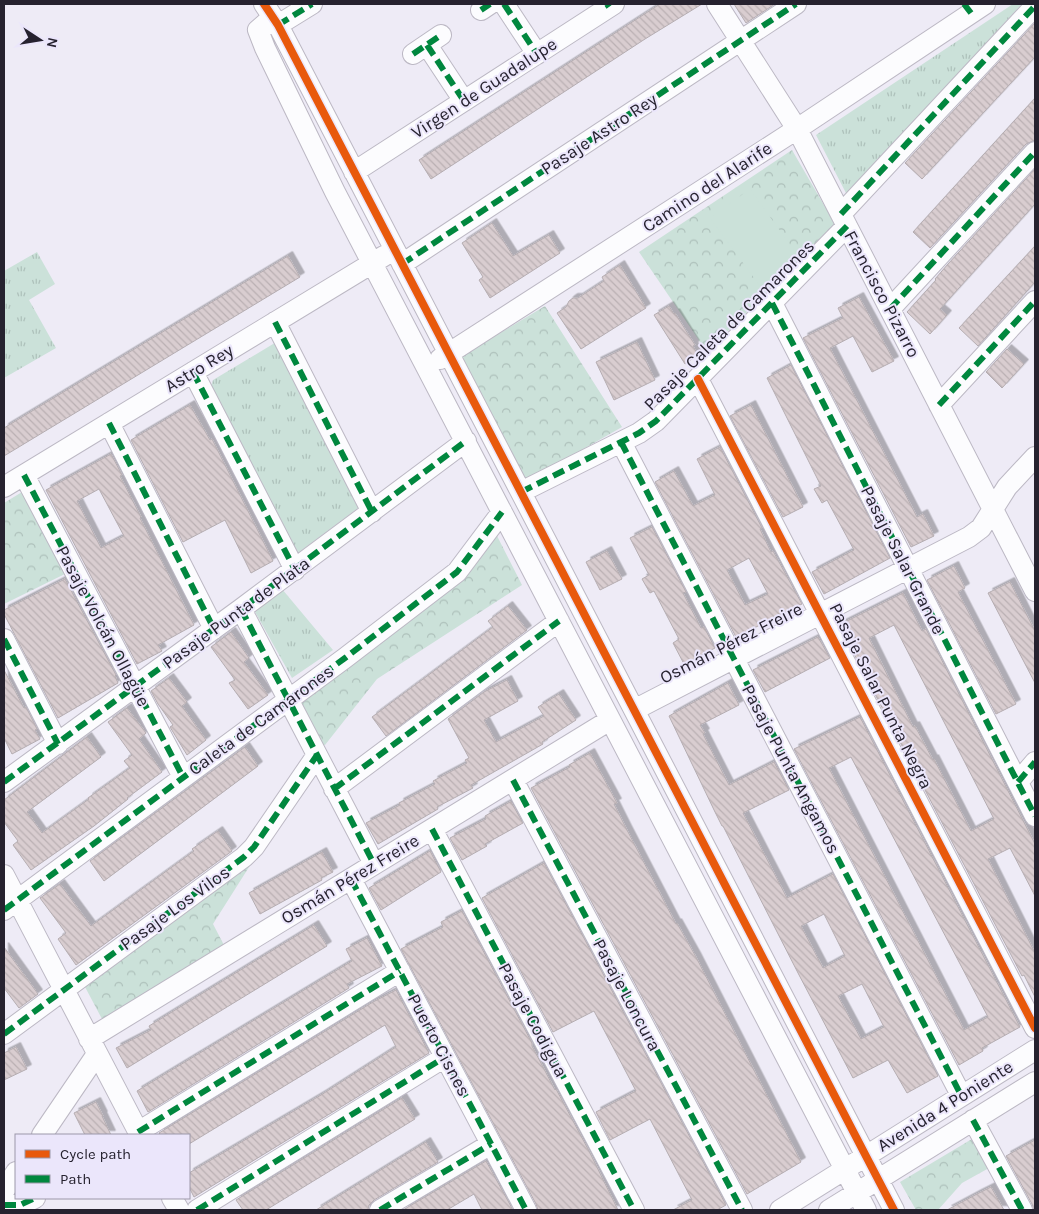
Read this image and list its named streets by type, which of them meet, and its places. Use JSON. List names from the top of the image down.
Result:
{
  "streets": {
    "street": [
      "Virgen de Guadalupe",
      "Pasaje Astro Rey",
      "Camino del Alarife",
      "Francisco Pizarro",
      "Pasaje Caleta de Camarones",
      "Astro Rey",
      "Pasaje Salar Grande",
      "Pasaje Punta de Plata",
      "Pasaje Volcán Ollagüe",
      "Osmán Pérez Freire",
      "Pasaje Salar Punta Negra",
      "Caleta de Camarones",
      "Pasaje Punta Angamos",
      "Pasaje Los Vilos",
      "Pasaje Loncura",
      "Pasaje Codigua",
      "Puerto Cisnes",
      "Avenida 4 Poniente"
    ]
  },
  "crossings": [
    ["Pasaje Astro Rey", "Francisco Pizarro"],
    ["Pasaje Astro Rey", "Astro Rey"],
    ["Camino del Alarife", "Francisco Pizarro"],
    ["Francisco Pizarro", "Pasaje Caleta de Camarones"],
    ["Francisco Pizarro", "Osmán Pérez Freire"],
    ["Pasaje Caleta de Camarones", "Pasaje Salar Grande"],
    ["Pasaje Caleta de Camarones", "Pasaje Salar Punta Negra"],
    ["Pasaje Caleta de Camarones", "Pasaje Punta Angamos"],
    ["Astro Rey", "Pasaje Volcán Ollagüe"],
    ["Pasaje Salar Grande", "Osmán Pérez Freire"],
    ["Pasaje Punta de Plata", "Pasaje Volcán Ollagüe"],
    ["Pasaje Volcán Ollagüe", "Caleta de Camarones"],
    ["Osmán Pérez Freire", "Pasaje Salar Punta Negra"],
    ["Osmán Pérez Freire", "Pasaje Punta Angamos"],
    ["Osmán Pérez Freire", "Pasaje Loncura"],
    ["Osmán Pérez Freire", "Pasaje Codigua"],
    ["Osmán Pérez Freire", "Puerto Cisnes"],
    ["Pasaje Punta Angamos", "Avenida 4 Poniente"]
  ],
  "legend": ["Cycle path", "Path"],
  "north": "right"
}
